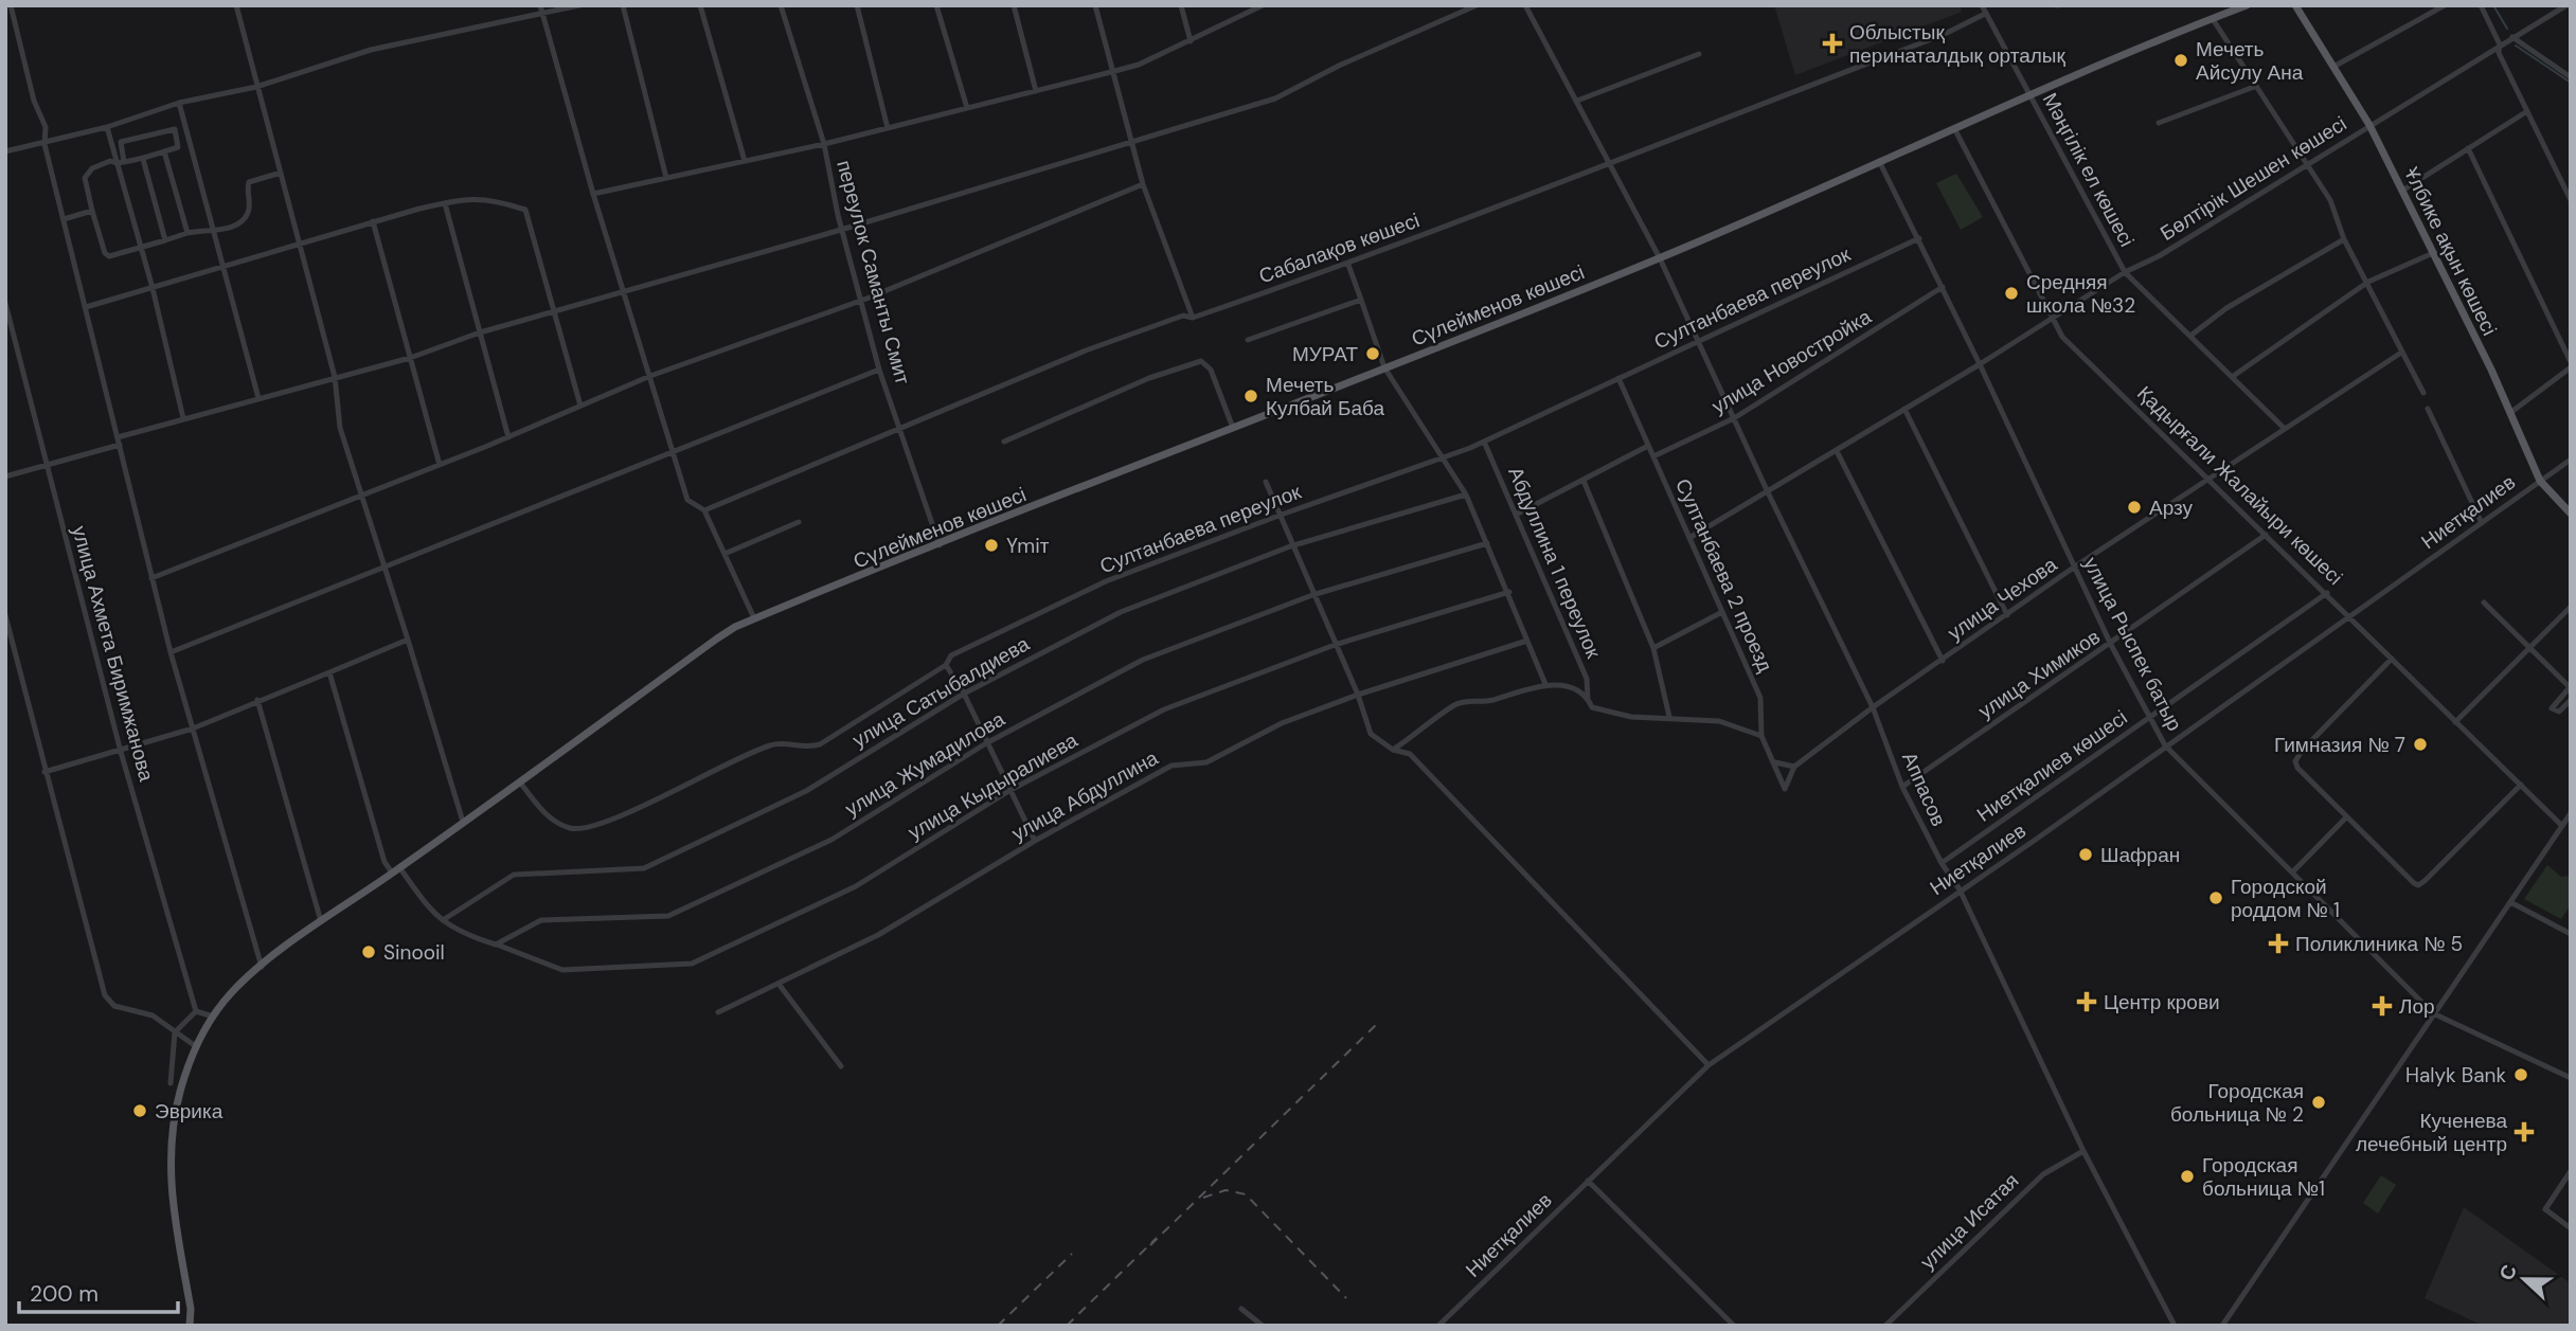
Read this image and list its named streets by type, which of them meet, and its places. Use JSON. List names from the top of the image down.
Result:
{
  "streets": {
    "main road": ["Ұлбике ақын көшесі", "Сүлейменов көшесі"],
    "street": [
      "Мәңгілік ел көшесі",
      "Бөлтірік Шешен көшесі",
      "Сабалақов көшесі",
      "переулок Саманты Смит",
      "Султанбаева переулок",
      "улица Новостройка",
      "Қадырғали Жалайыри көшесі",
      "Ниетқалиев",
      "Абдуллина 1 переулок",
      "Султанбаева 2 проезд",
      "улица Чехова",
      "улица Рыспек батыр",
      "улица Ахмета Биримжанова",
      "улица Химиков",
      "улица Сатыбалдиева",
      "улица Жумадилова",
      "Ниетқалиев көшесі",
      "улица Кыдыралиева",
      "Аппасов",
      "улица Абдуллина",
      "улица Исатая"
    ]
  },
  "crossings": [
    ["Мәңгілік ел көшесі", "Бөлтірік Шешен көшесі"],
    ["Мәңгілік ел көшесі", "Сабалақов көшесі"],
    ["Мәңгілік ел көшесі", "Сүлейменов көшесі"],
    ["Мәңгілік ел көшесі", "улица Чехова"],
    ["Бөлтірік Шешен көшесі", "Ұлбике ақын көшесі"],
    ["Бөлтірік Шешен көшесі", "Қадырғали Жалайыри көшесі"],
    ["Бөлтірік Шешен көшесі", "Султанбаева 2 проезд"],
    ["Бөлтірік Шешен көшесі", "улица Рыспек батыр"],
    ["Бөлтірік Шешен көшесі", "Аппасов"],
    ["Сабалақов көшесі", "переулок Саманты Смит"],
    ["Сабалақов көшесі", "Аппасов"],
    ["Ұлбике ақын көшесі", "Ниетқалиев"],
    ["переулок Саманты Смит", "Сүлейменов көшесі"],
    ["Султанбаева переулок", "Сүлейменов көшесі"],
    ["Султанбаева переулок", "Абдуллина 1 переулок"],
    ["Султанбаева переулок", "Султанбаева 2 проезд"],
    ["Султанбаева переулок", "улица Рыспек батыр"],
    ["Султанбаева переулок", "Аппасов"],
    ["Сүлейменов көшесі", "Қадырғали Жалайыри көшесі"],
    ["Сүлейменов көшесі", "улица Рыспек батыр"],
    ["Сүлейменов көшесі", "Аппасов"],
    ["улица Новостройка", "Султанбаева 2 проезд"],
    ["улица Новостройка", "улица Рыспек батыр"],
    ["улица Новостройка", "Аппасов"],
    ["Қадырғали Жалайыри көшесі", "Ниетқалиев"],
    ["Қадырғали Жалайыри көшесі", "улица Чехова"],
    ["Қадырғали Жалайыри көшесі", "улица Химиков"],
    ["Қадырғали Жалайыри көшесі", "Ниетқалиев көшесі"],
    ["Ниетқалиев", "улица Рыспек батыр"],
    ["Ниетқалиев", "Аппасов"],
    ["Султанбаева 2 проезд", "улица Чехова"],
    ["улица Чехова", "улица Рыспек батыр"],
    ["улица Чехова", "Аппасов"],
    ["улица Рыспек батыр", "улица Химиков"],
    ["улица Рыспек батыр", "Ниетқалиев көшесі"],
    ["улица Химиков", "Аппасов"],
    ["улица Жумадилова", "улица Кыдыралиева"],
    ["Ниетқалиев көшесі", "Аппасов"],
    ["Аппасов", "улица Исатая"]
  ],
  "places": {
    "health": [
      "Облыстық перинаталдық орталық",
      "Поликлиника № 5",
      "Центр крови",
      "Лор",
      "Кученева лечебный центр"
    ],
    "other": [
      "Мечеть Айсулу Ана",
      "Средняя школа №32",
      "МУРАТ",
      "Мечеть Кулбай Баба",
      "Арзу",
      "Ymiт",
      "Гимназия № 7",
      "Шафран",
      "Городской роддом № 1",
      "Sinooil",
      "Halyk Bank",
      "Городская больница № 2",
      "Эврика",
      "Городская больница №1"
    ]
  },
  "scale_bar": "200 m",
  "north": "left"
}
